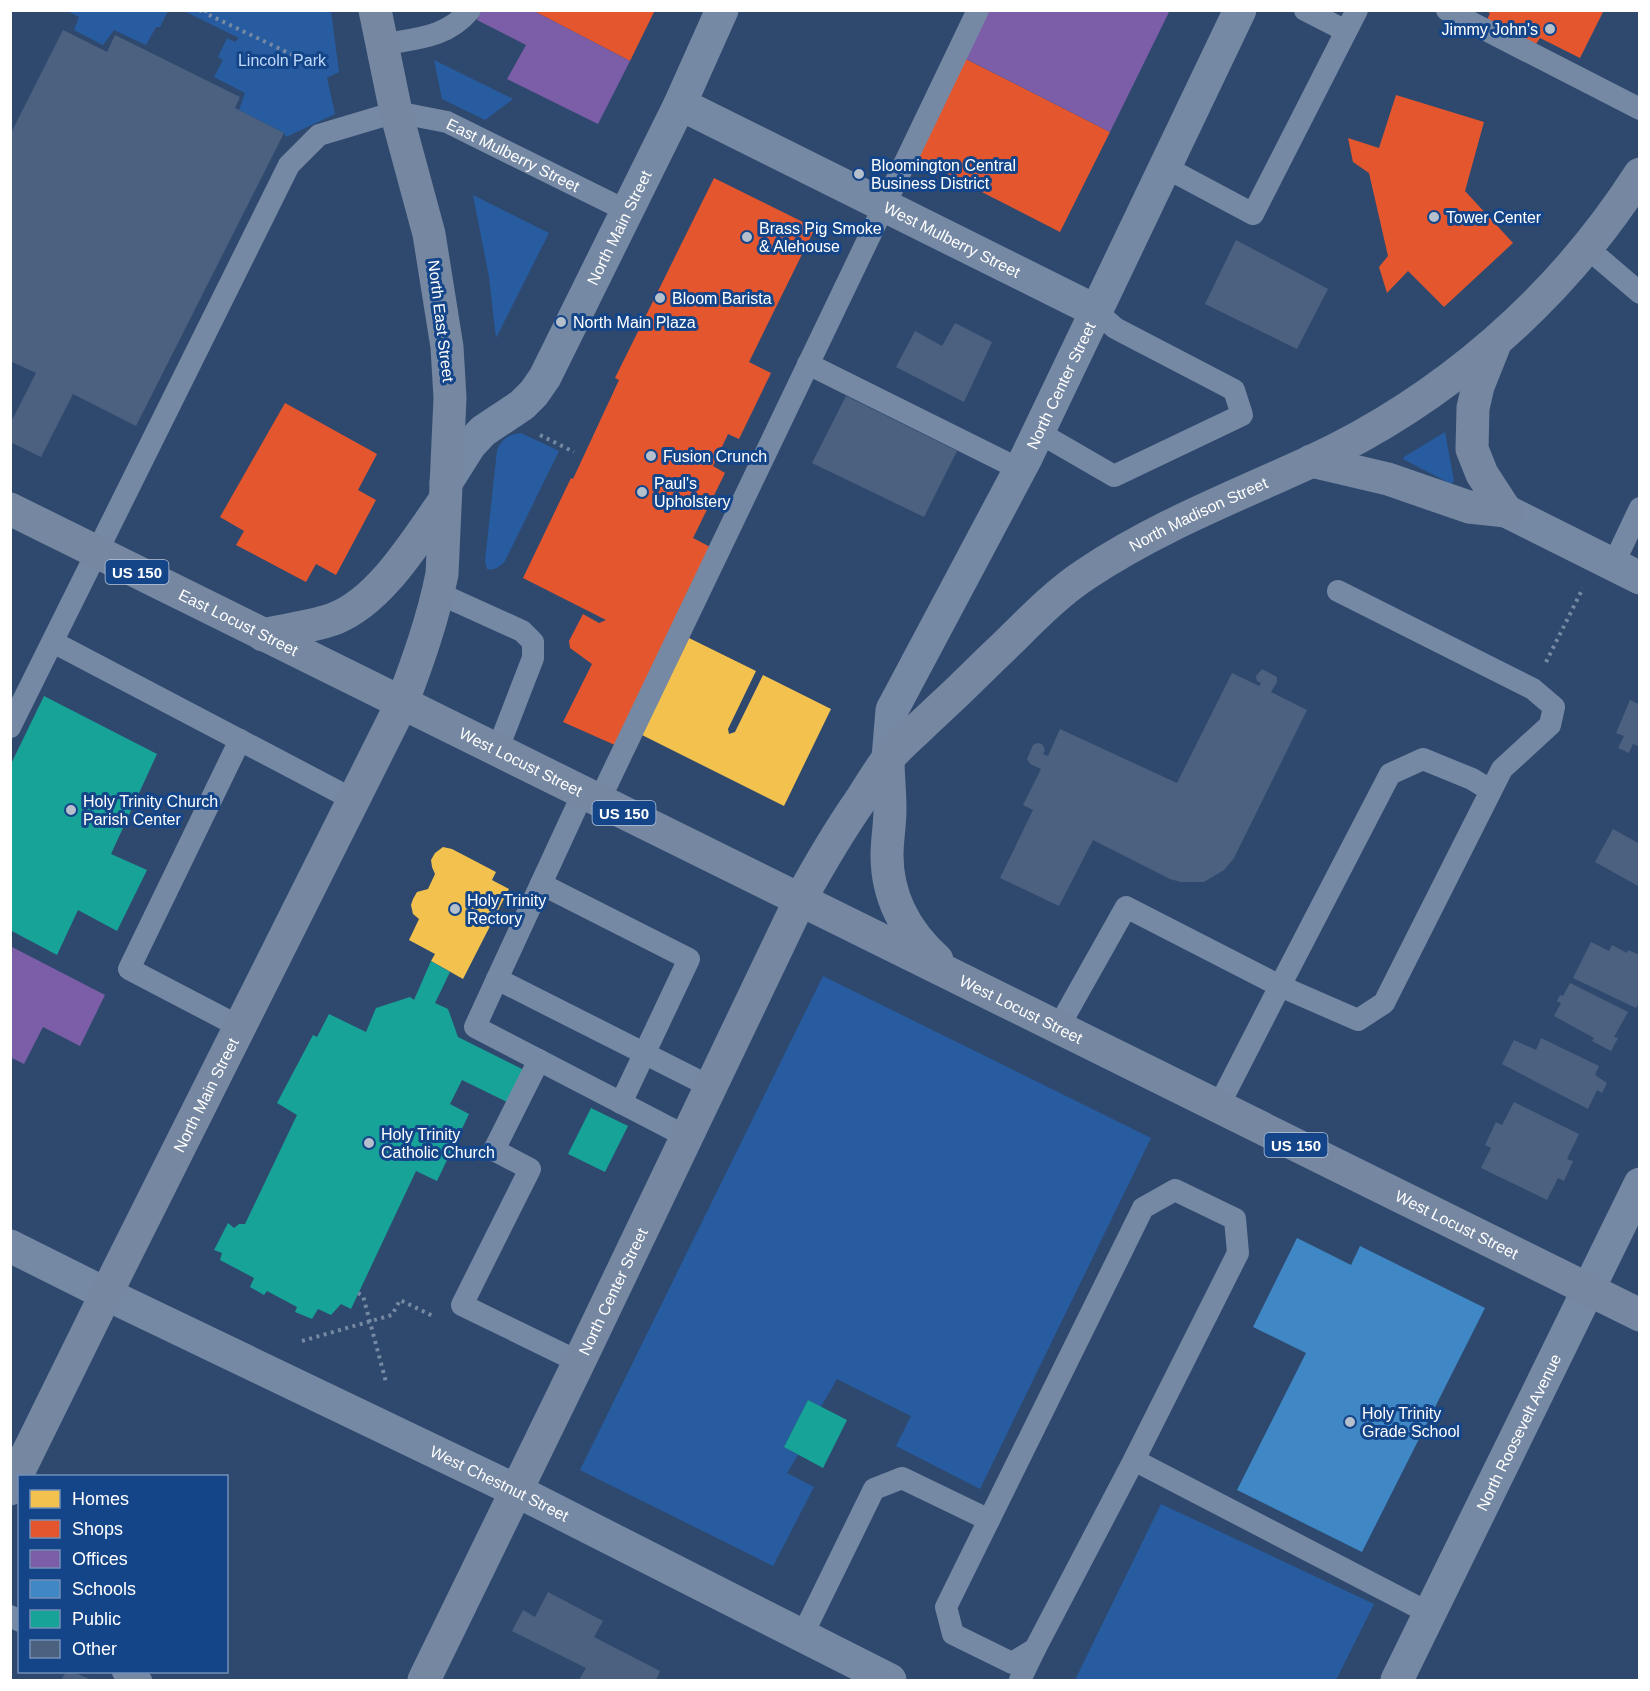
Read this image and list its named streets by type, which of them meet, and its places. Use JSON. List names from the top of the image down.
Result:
{
  "streets": {
    "main road": [
      "North Main Street",
      "North East Street",
      "North Center Street",
      "North Madison Street",
      "US 150",
      "East Locust Street",
      "West Locust Street"
    ],
    "street": ["West Mulberry Street", "North Roosevelt Avenue", "West Chestnut Street"],
    "lane": ["East Mulberry Street"]
  },
  "crossings": [
    ["East Mulberry Street", "North Main Street"],
    ["East Mulberry Street", "North East Street"],
    ["North Main Street", "West Mulberry Street"],
    ["North Main Street", "North East Street"],
    ["North Main Street", "East Locust Street"],
    ["North Main Street", "West Locust Street"],
    ["North Main Street", "West Chestnut Street"],
    ["West Mulberry Street", "North Center Street"],
    ["North East Street", "East Locust Street"],
    ["North East Street", "West Locust Street"],
    ["North Center Street", "North Madison Street"],
    ["North Center Street", "West Locust Street"],
    ["North Center Street", "West Chestnut Street"],
    ["North Madison Street", "West Locust Street"],
    ["East Locust Street", "West Locust Street"],
    ["West Locust Street", "North Roosevelt Avenue"]
  ],
  "parks": ["Lincoln Park"],
  "places": [
    "Jimmy John's",
    "Bloomington Central Business District",
    "Tower Center",
    "Brass Pig Smoke & Alehouse",
    "Bloom Barista",
    "North Main Plaza",
    "Fusion Crunch",
    "Paul's Upholstery",
    "Holy Trinity Church Parish Center",
    "Holy Trinity Rectory",
    "Holy Trinity Catholic Church",
    "Holy Trinity Grade School"
  ],
  "legend": [
    "Homes",
    "Shops",
    "Offices",
    "Schools",
    "Public",
    "Other"
  ]
}
